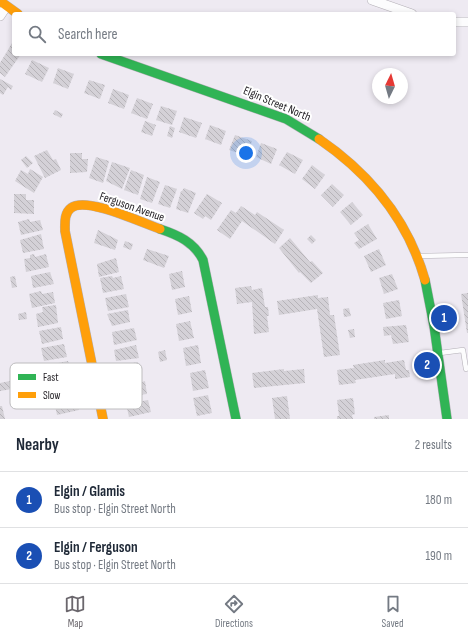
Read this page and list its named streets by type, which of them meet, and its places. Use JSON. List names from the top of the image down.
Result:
{
  "streets": {
    "street": ["Elgin Street North", "Ferguson Avenue"]
  },
  "legend": ["Fast", "Slow"],
  "north": "top",
  "page": {
    "search": "Search here",
    "pins": ["1", "2"],
    "heading": ["Nearby", "2 results"],
    "list": [
      {
        "mark": "1",
        "name": "Elgin / Glamis",
        "note": "Bus stop · Elgin Street North",
        "value": "180 m"
      },
      {
        "mark": "2",
        "name": "Elgin / Ferguson",
        "note": "Bus stop · Elgin Street North",
        "value": "190 m"
      }
    ],
    "nav": ["Map", "Directions", "Saved"]
  }
}
